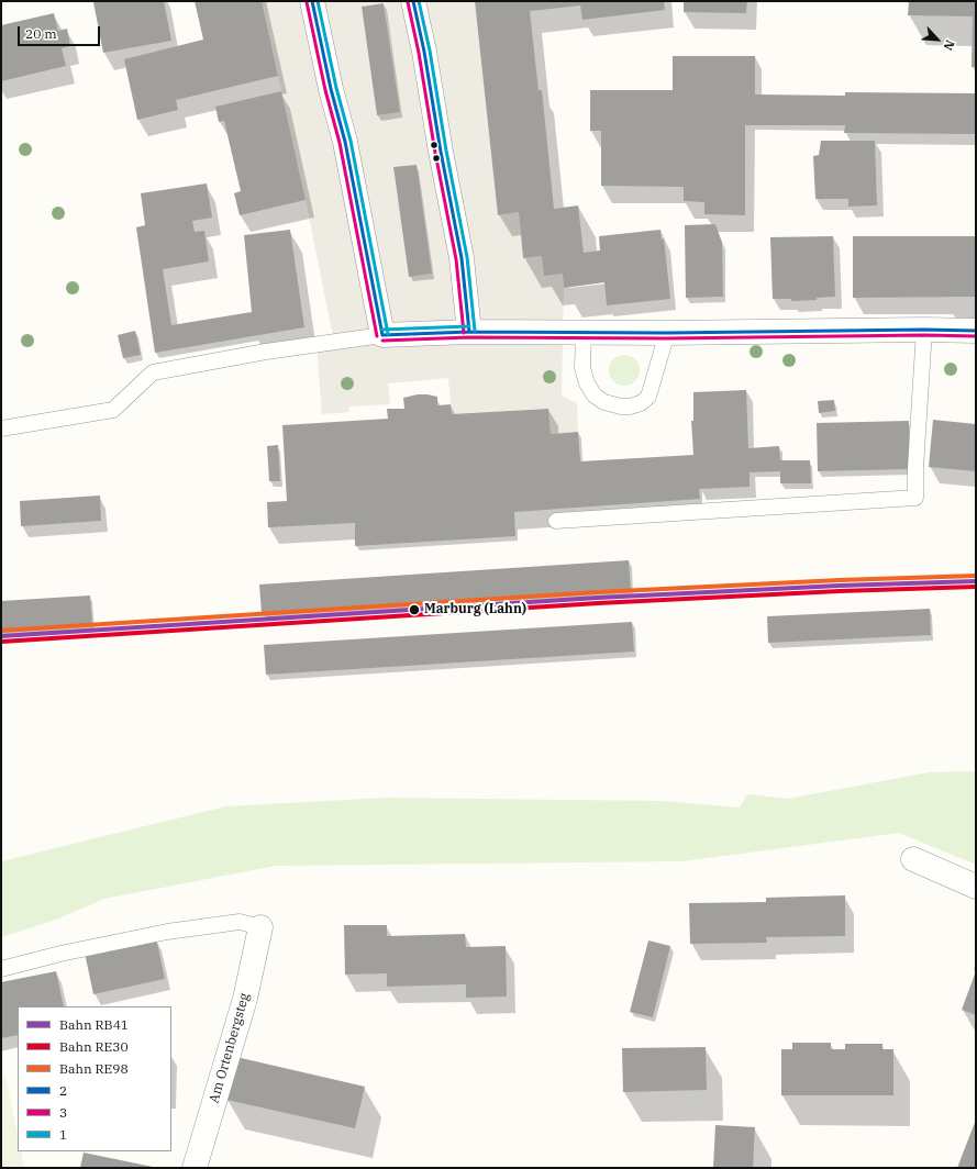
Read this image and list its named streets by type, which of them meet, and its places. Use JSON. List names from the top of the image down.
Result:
{
  "streets": {
    "street": ["Am Ortenbergsteg"]
  },
  "places": ["Marburg (Lahn)"],
  "lines": [
    "transit line 2",
    "transit line 1",
    "transit line 3",
    "rail line RE98",
    "rail line RB41",
    "rail line RE30"
  ],
  "legend": [
    "Bahn RB41",
    "Bahn RE30",
    "Bahn RE98",
    "2",
    "3",
    "1"
  ],
  "scale_bar": "20 m",
  "north": "bottom right"
}
